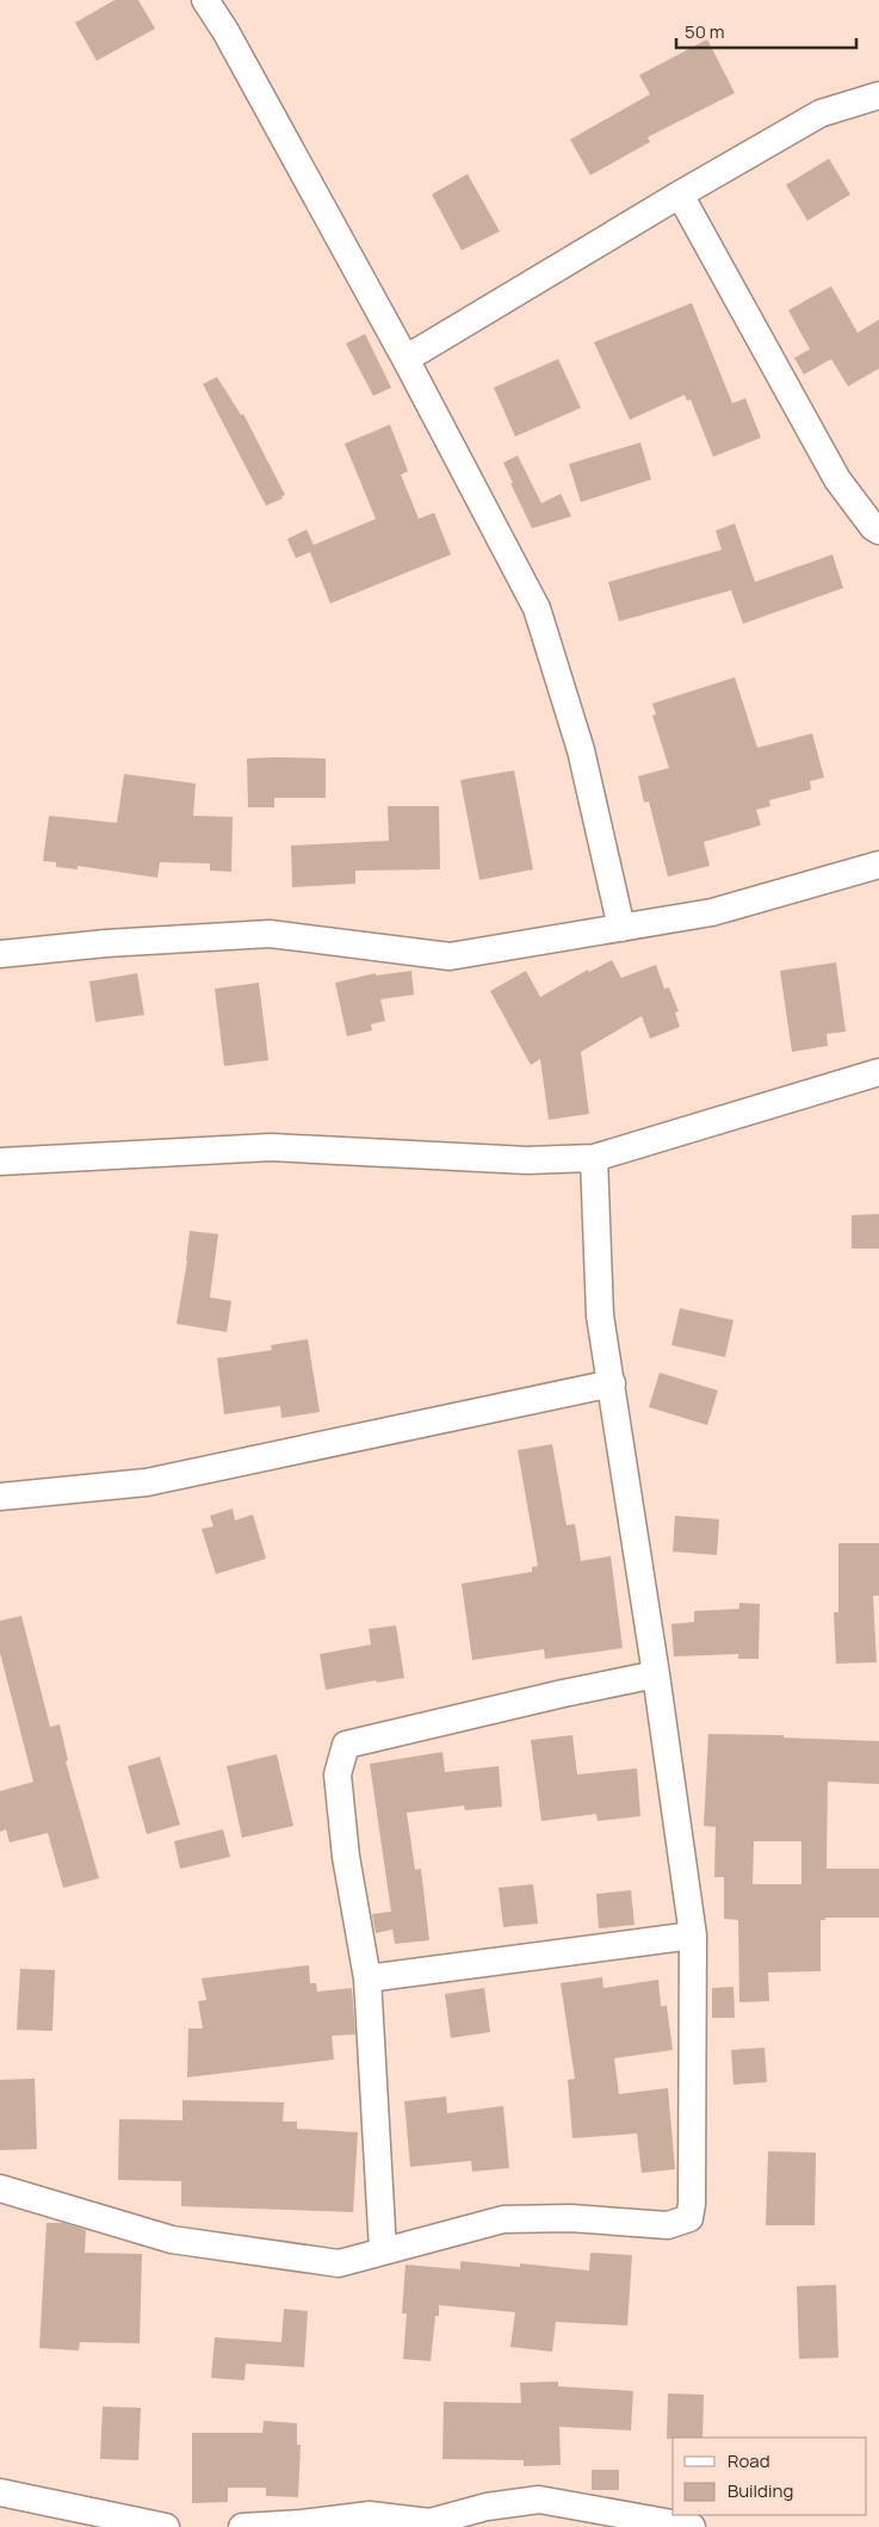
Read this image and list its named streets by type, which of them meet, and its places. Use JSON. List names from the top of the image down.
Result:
{
  "legend": ["Road", "Building"],
  "scale_bar": "50 m"
}
